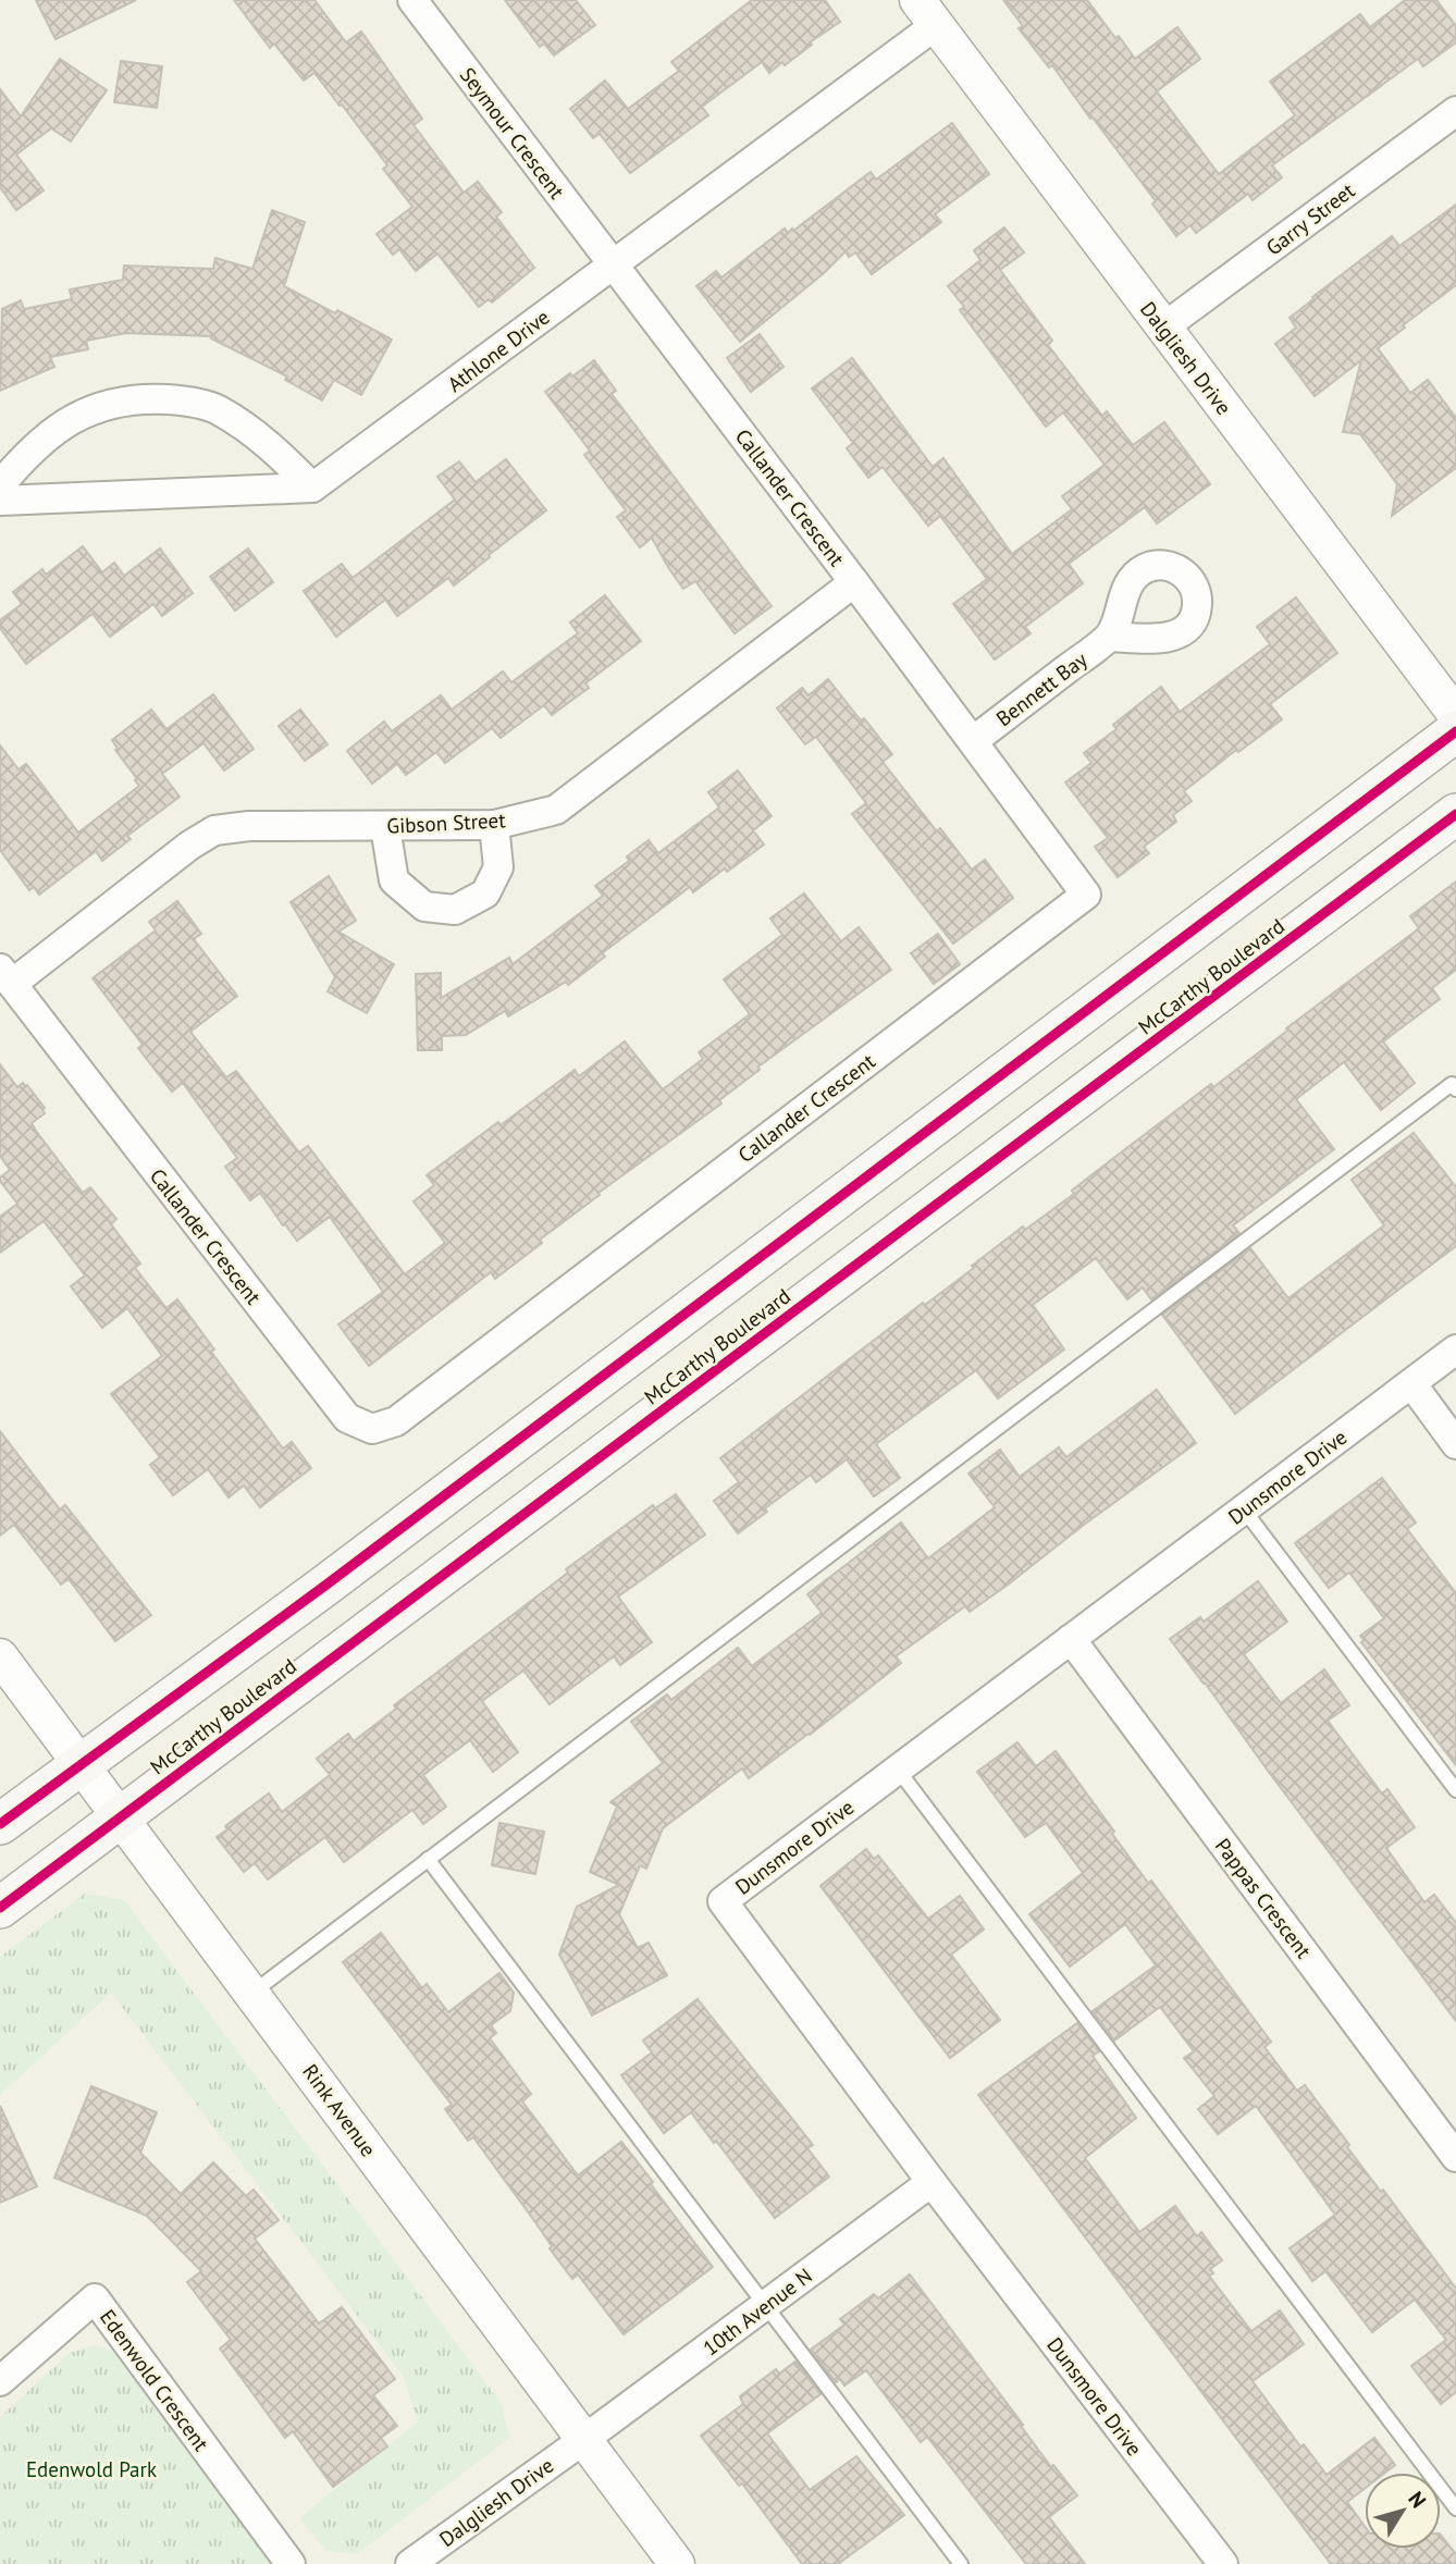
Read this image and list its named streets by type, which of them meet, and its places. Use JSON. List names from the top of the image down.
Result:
{
  "streets": {
    "main road": ["McCarthy Boulevard"],
    "street": [
      "Seymour Crescent",
      "Garry Street",
      "Athlone Drive",
      "Dalgliesh Drive",
      "Callander Crescent",
      "Bennett Bay",
      "Gibson Street",
      "Dunsmore Drive",
      "Pappas Crescent",
      "Rink Avenue",
      "10th Avenue N",
      "Edenwold Crescent"
    ]
  },
  "crossings": [
    ["Seymour Crescent", "Athlone Drive"],
    ["Seymour Crescent", "Callander Crescent"],
    ["Garry Street", "Dalgliesh Drive"],
    ["Athlone Drive", "Dalgliesh Drive"],
    ["Athlone Drive", "Callander Crescent"],
    ["Dalgliesh Drive", "Rink Avenue"],
    ["Dalgliesh Drive", "10th Avenue N"],
    ["Callander Crescent", "Bennett Bay"],
    ["Callander Crescent", "Gibson Street"],
    ["McCarthy Boulevard", "Rink Avenue"],
    ["Dunsmore Drive", "Pappas Crescent"],
    ["Dunsmore Drive", "10th Avenue N"],
    ["Rink Avenue", "10th Avenue N"]
  ],
  "parks": ["Edenwold Park"],
  "north": "top right"
}
